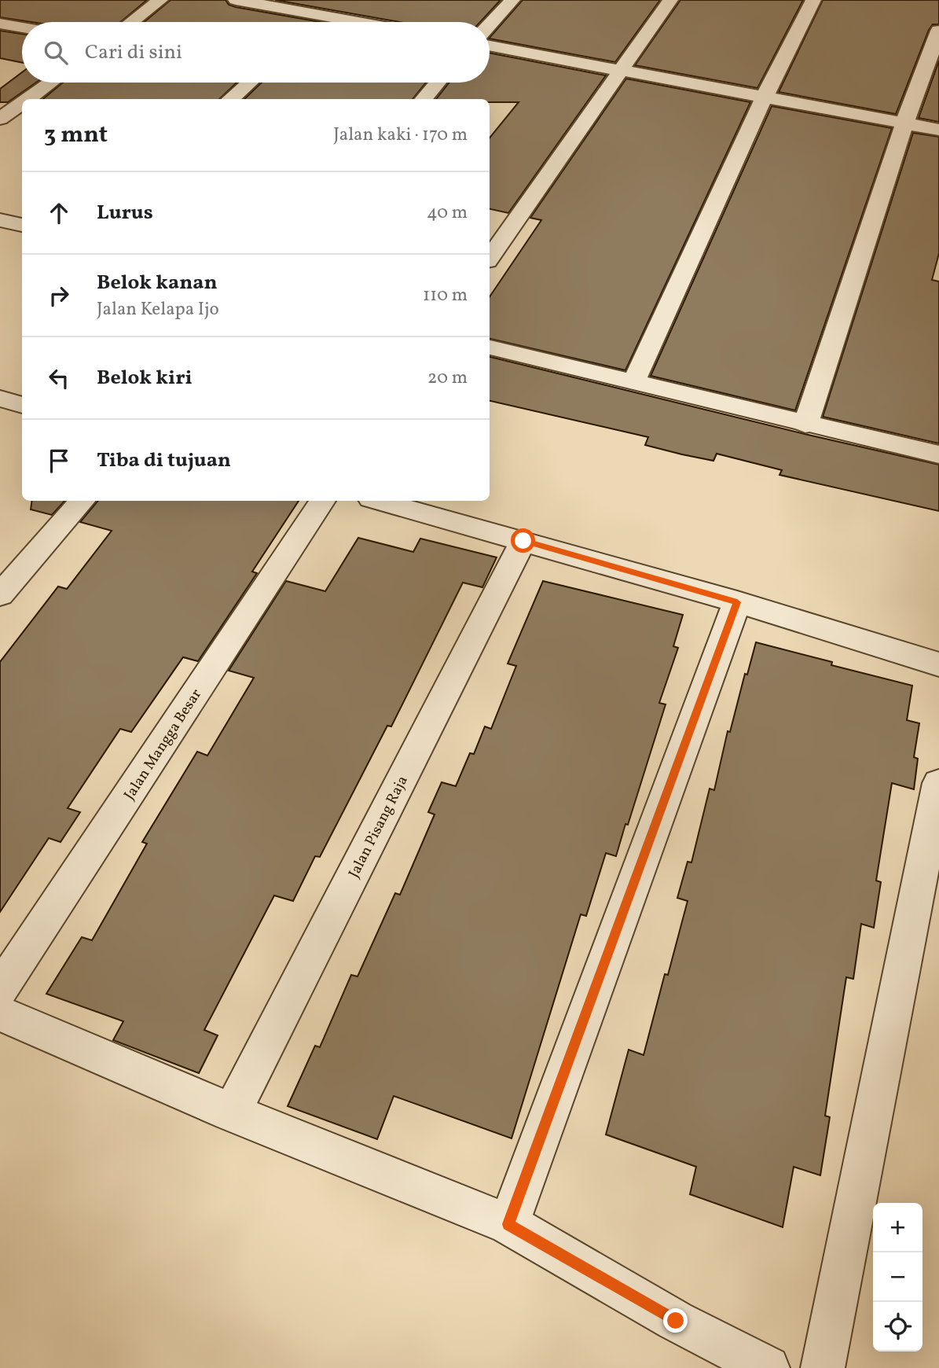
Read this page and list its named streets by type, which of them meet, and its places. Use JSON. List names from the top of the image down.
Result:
{
  "streets": {
    "street": ["Jalan Mangga Besar", "Jalan Pisang Raja"]
  },
  "page": {
    "search": "Cari di sini",
    "heading": ["3 mnt", "Jalan kaki · 170 m"],
    "list": [
      ["Lurus", "40 m"],
      ["Belok kanan", "Jalan Kelapa Ijo", "110 m"],
      ["Belok kiri", "20 m"],
      "Tiba di tujuan"
    ],
    "map_buttons": ["+", "−"]
  }
}
